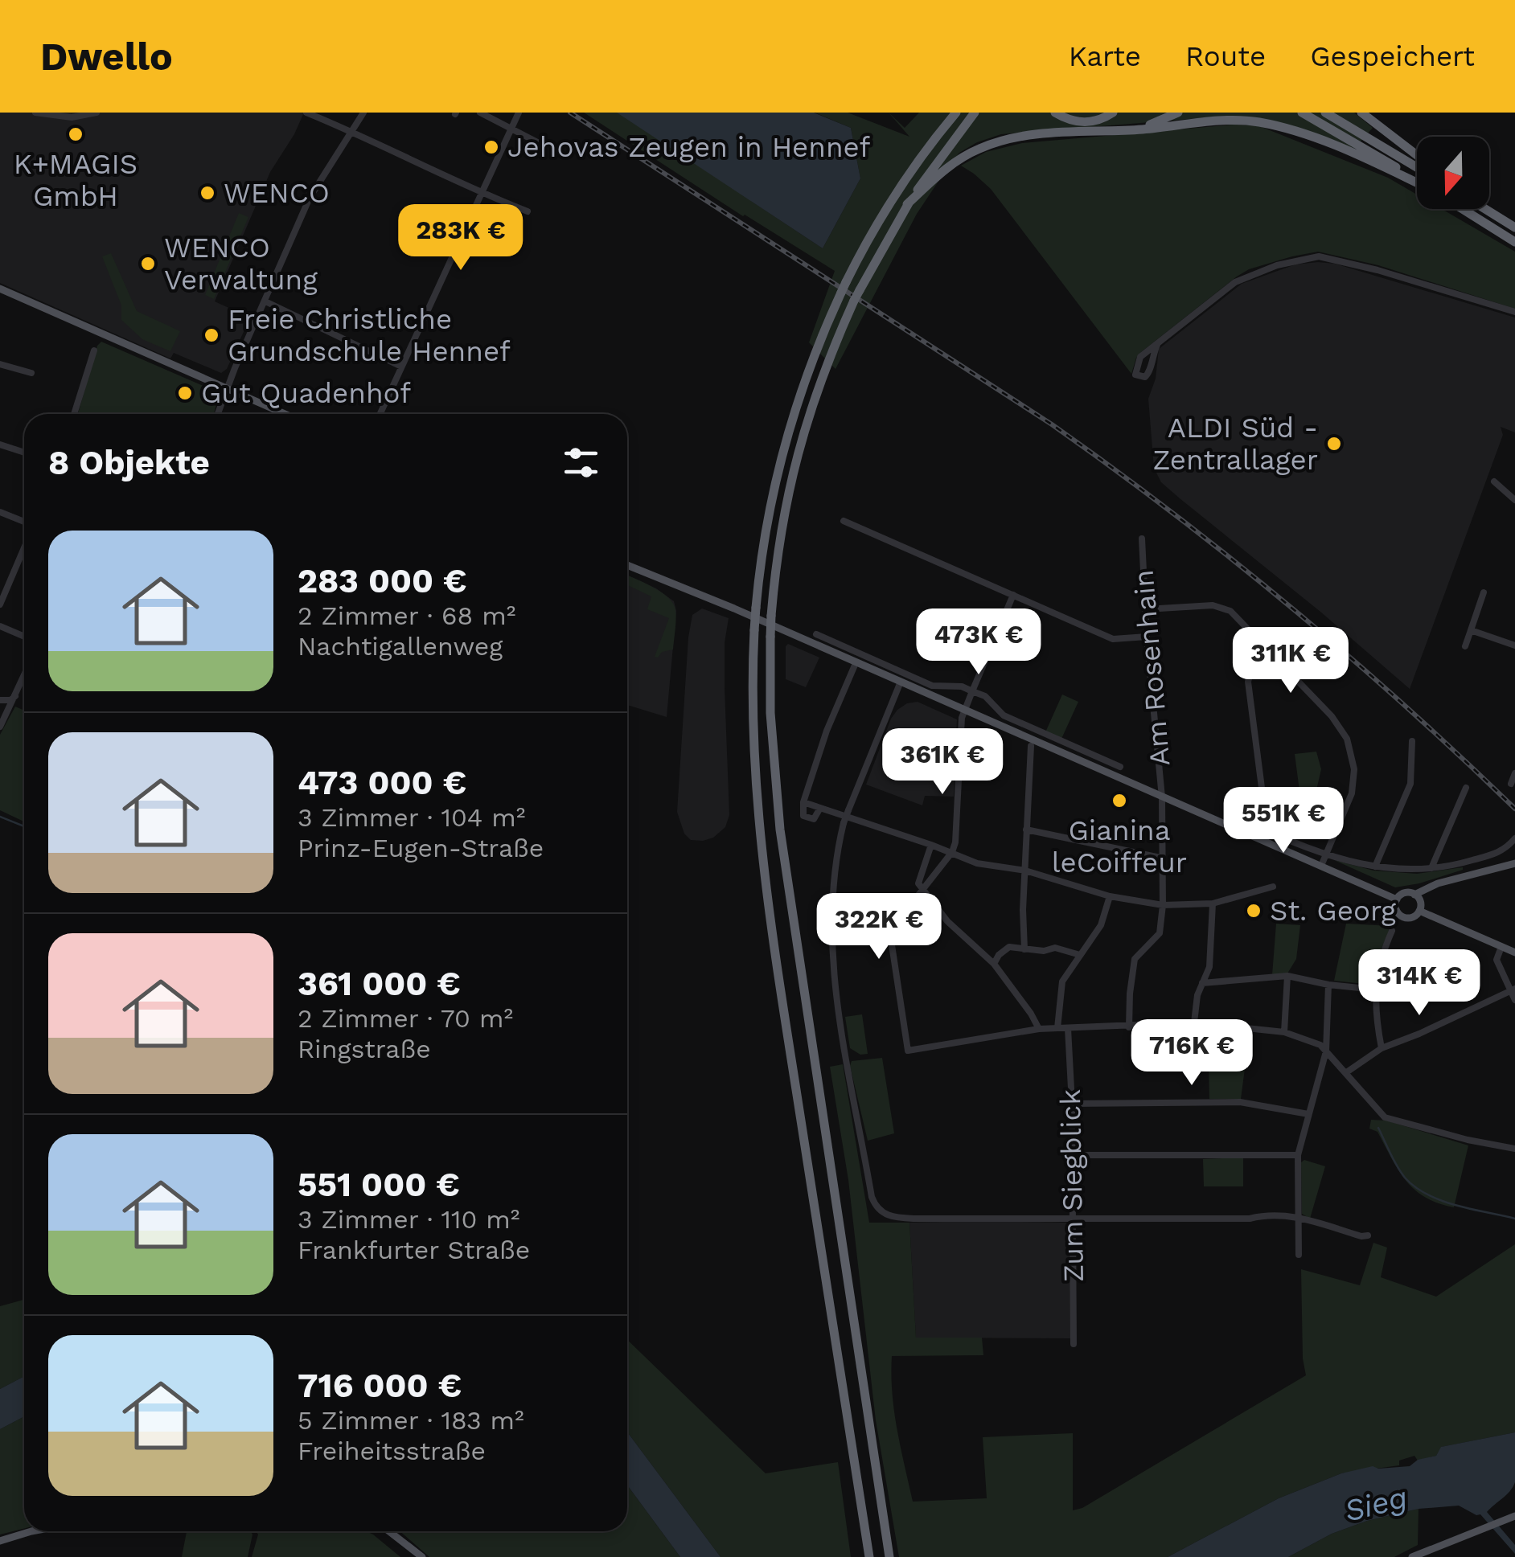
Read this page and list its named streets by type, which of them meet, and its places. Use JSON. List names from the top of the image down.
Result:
{
  "streets": {
    "street": ["Am Rosenhain", "Zum Siegblick"]
  },
  "water": ["Sieg"],
  "places": [
    "K+MAGIS GmbH",
    "Jehovas Zeugen in Hennef",
    "WENCO",
    "WENCO Verwaltung",
    "Freie Christliche Grundschule Hennef",
    "Gut Quadenhof",
    "ALDI Süd - Zentrallager",
    "Gianina leCoiffeur",
    "St. Georg"
  ],
  "north": "bottom",
  "page": {
    "header": "Dwello",
    "nav": ["Karte", "Route", "Gespeichert"],
    "price": [
      "283K €",
      "473K €",
      "311K €",
      "361K €",
      "551K €",
      "322K €",
      "314K €",
      "716K €"
    ],
    "heading": "8 Objekte",
    "list": [
      {
        "name": "283 000 €",
        "note": "2 Zimmer · 68 m² · Nachtigallenweg"
      },
      {
        "name": "473 000 €",
        "note": "3 Zimmer · 104 m² · Prinz-Eugen-Straße"
      },
      {
        "name": "361 000 €",
        "note": "2 Zimmer · 70 m² · Ringstraße"
      },
      {
        "name": "551 000 €",
        "note": "3 Zimmer · 110 m² · Frankfurter Straße"
      },
      {
        "name": "716 000 €",
        "note": "5 Zimmer · 183 m² · Freiheitsstraße"
      }
    ]
  }
}
